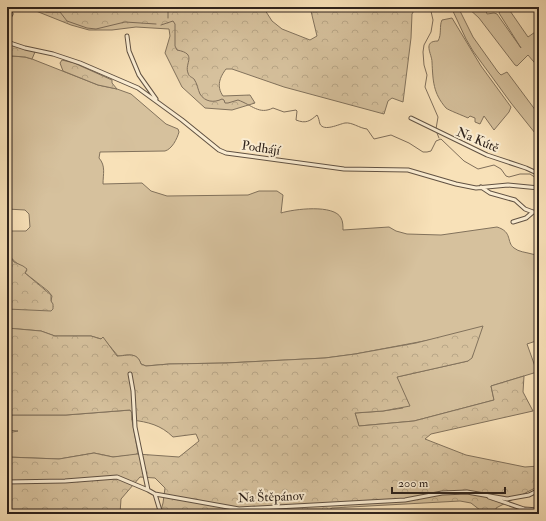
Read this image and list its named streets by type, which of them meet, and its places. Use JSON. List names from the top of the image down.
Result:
{
  "streets": {
    "street": ["Na Kútě", "Podhájí", "Na Štěpánov"]
  },
  "scale_bar": "200 m"
}
